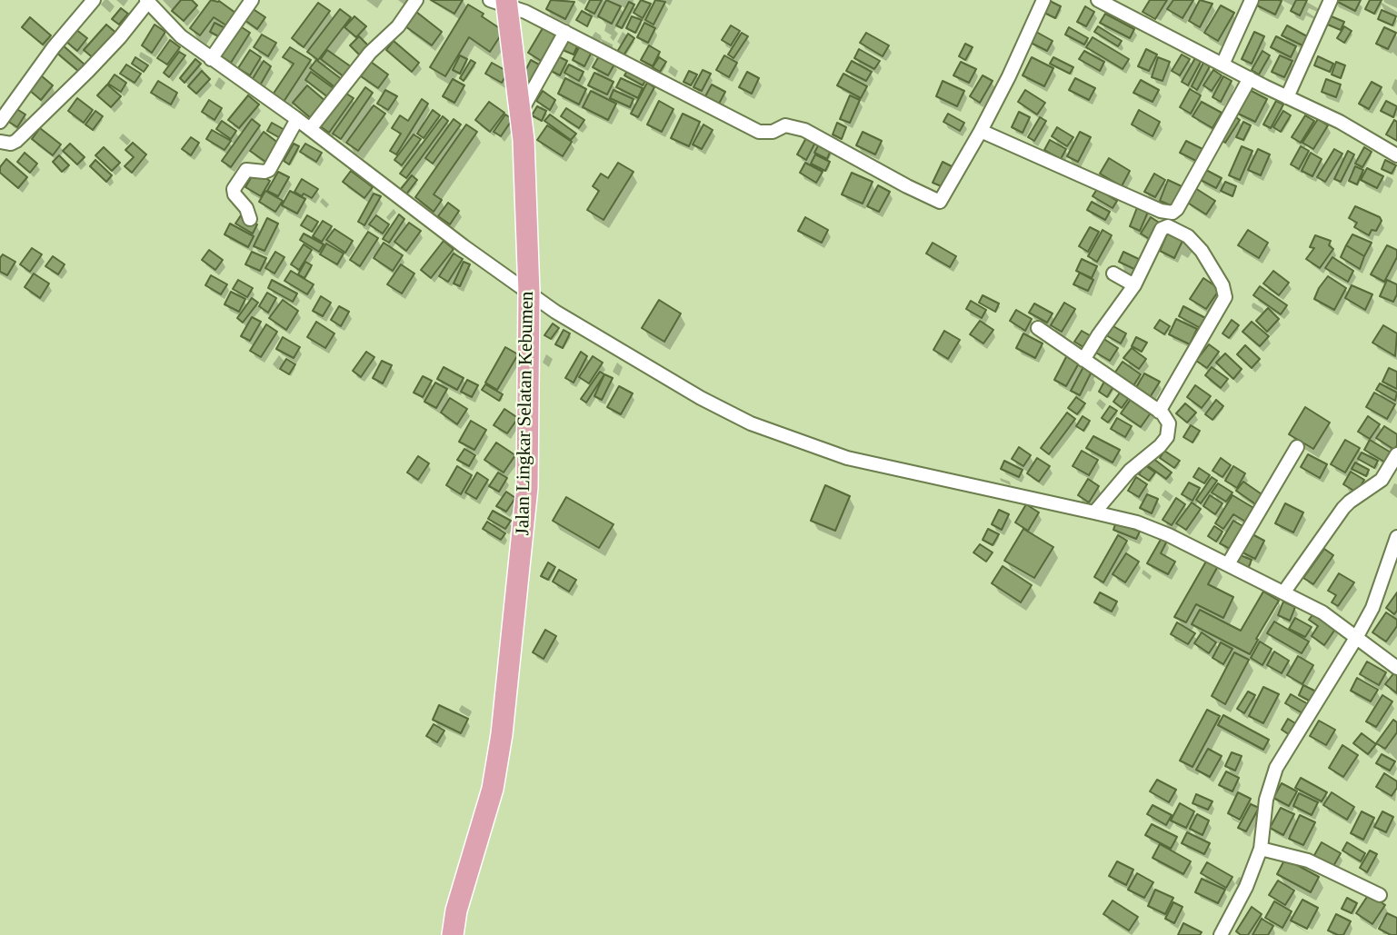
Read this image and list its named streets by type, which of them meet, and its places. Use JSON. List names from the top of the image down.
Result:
{
  "streets": {
    "highway": ["Jalan Lingkar Selatan Kebumen"]
  }
}
